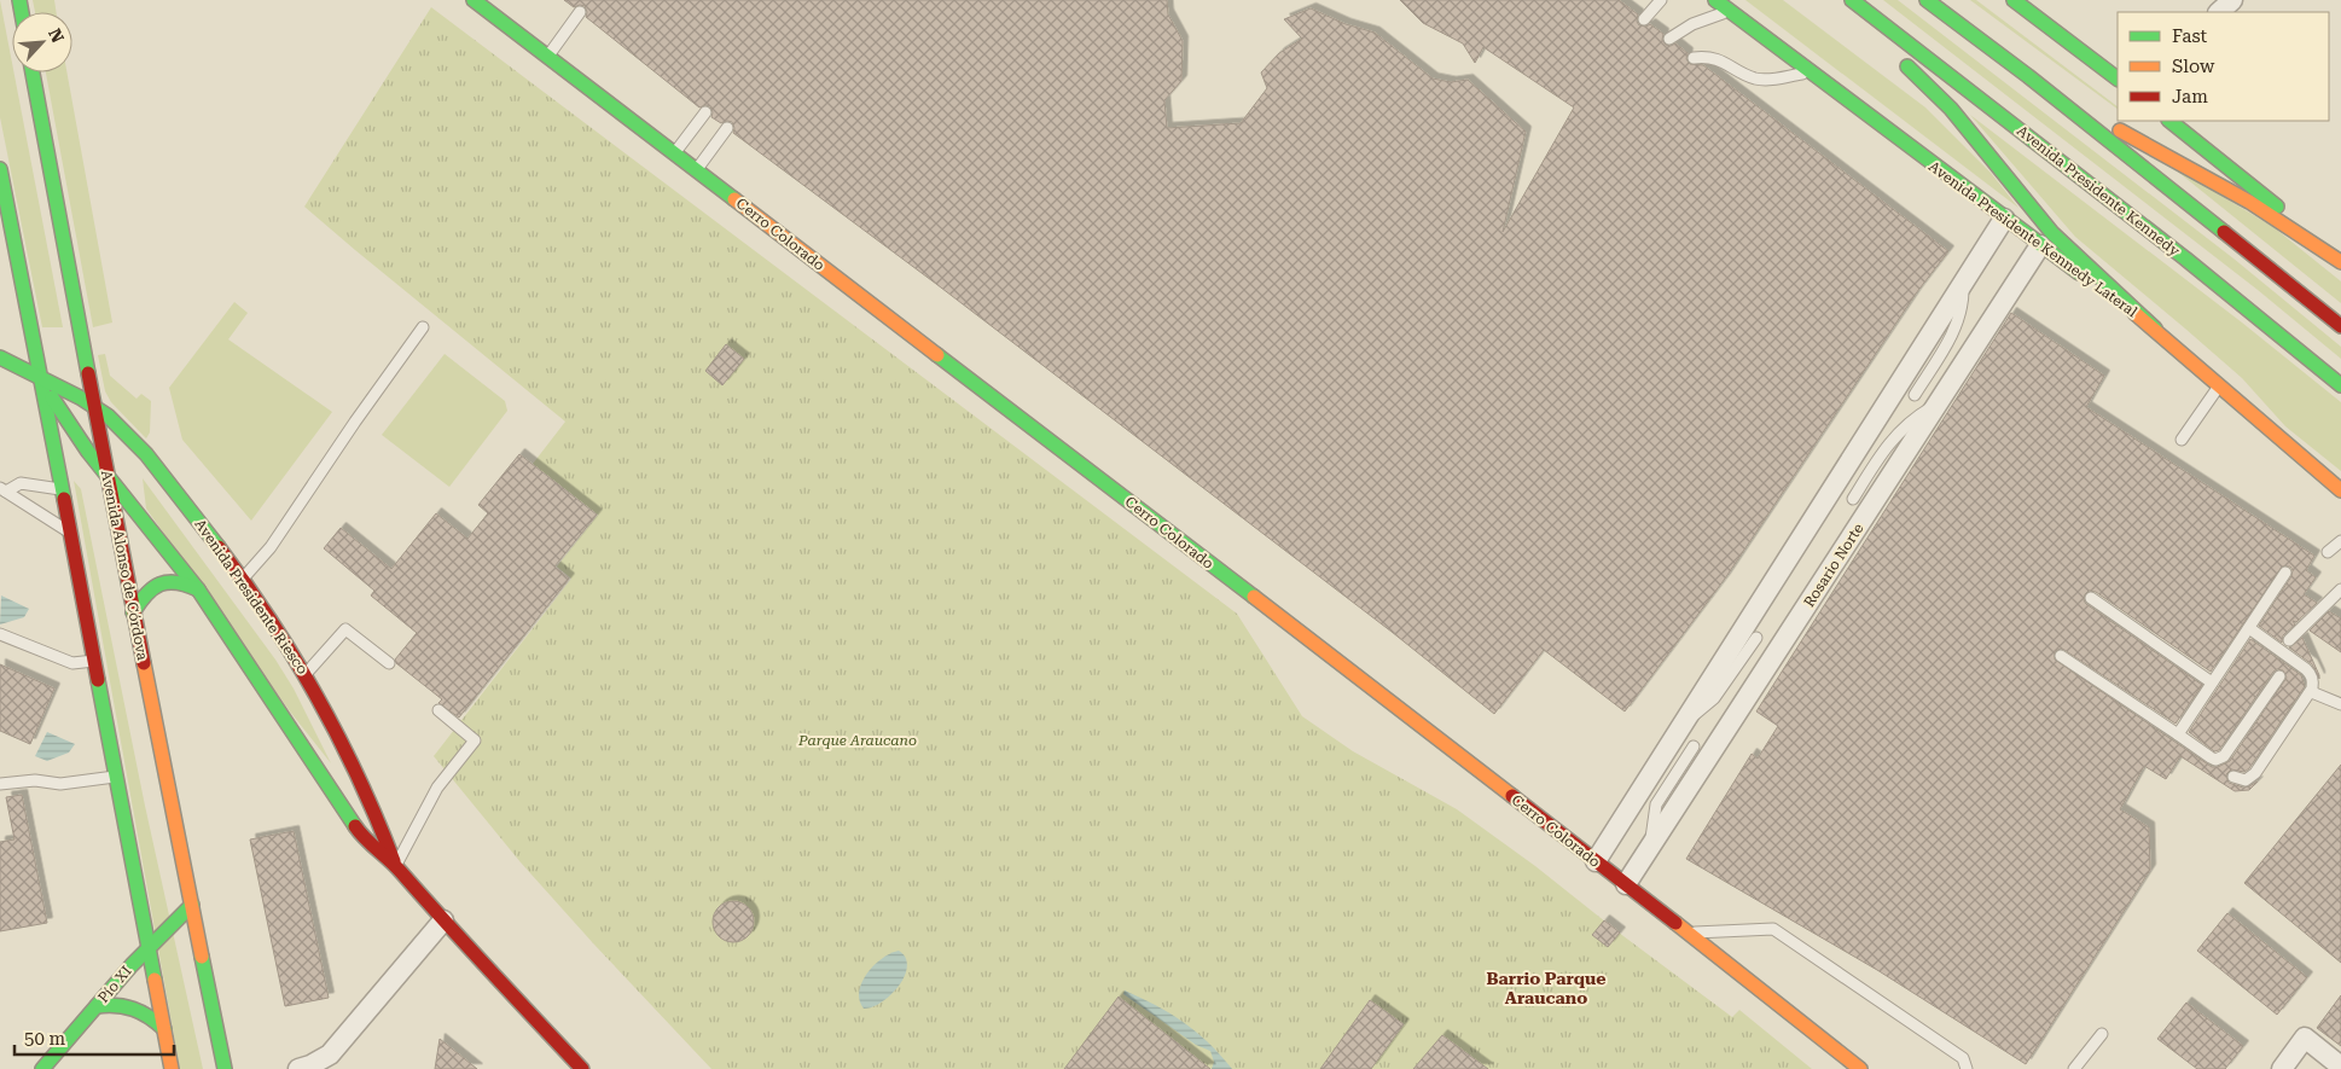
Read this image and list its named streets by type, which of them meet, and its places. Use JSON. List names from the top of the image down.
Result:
{
  "streets": {
    "main road": [
      "Avenida Presidente Kennedy",
      "Cerro Colorado",
      "Avenida Presidente Kennedy Lateral",
      "Avenida Alonso de Córdova",
      "Avenida Presidente Riesco",
      "Pío XI"
    ],
    "street": ["Rosario Norte"]
  },
  "crossings": [
    ["Cerro Colorado", "Rosario Norte"],
    ["Avenida Presidente Kennedy Lateral", "Rosario Norte"],
    ["Avenida Alonso de Córdova", "Avenida Presidente Riesco"],
    ["Avenida Alonso de Córdova", "Pío XI"]
  ],
  "districts": ["Barrio Parque Araucano"],
  "parks": ["Parque Araucano"],
  "legend": ["Fast", "Slow", "Jam"],
  "scale_bar": "50 m",
  "north": "top right"
}
